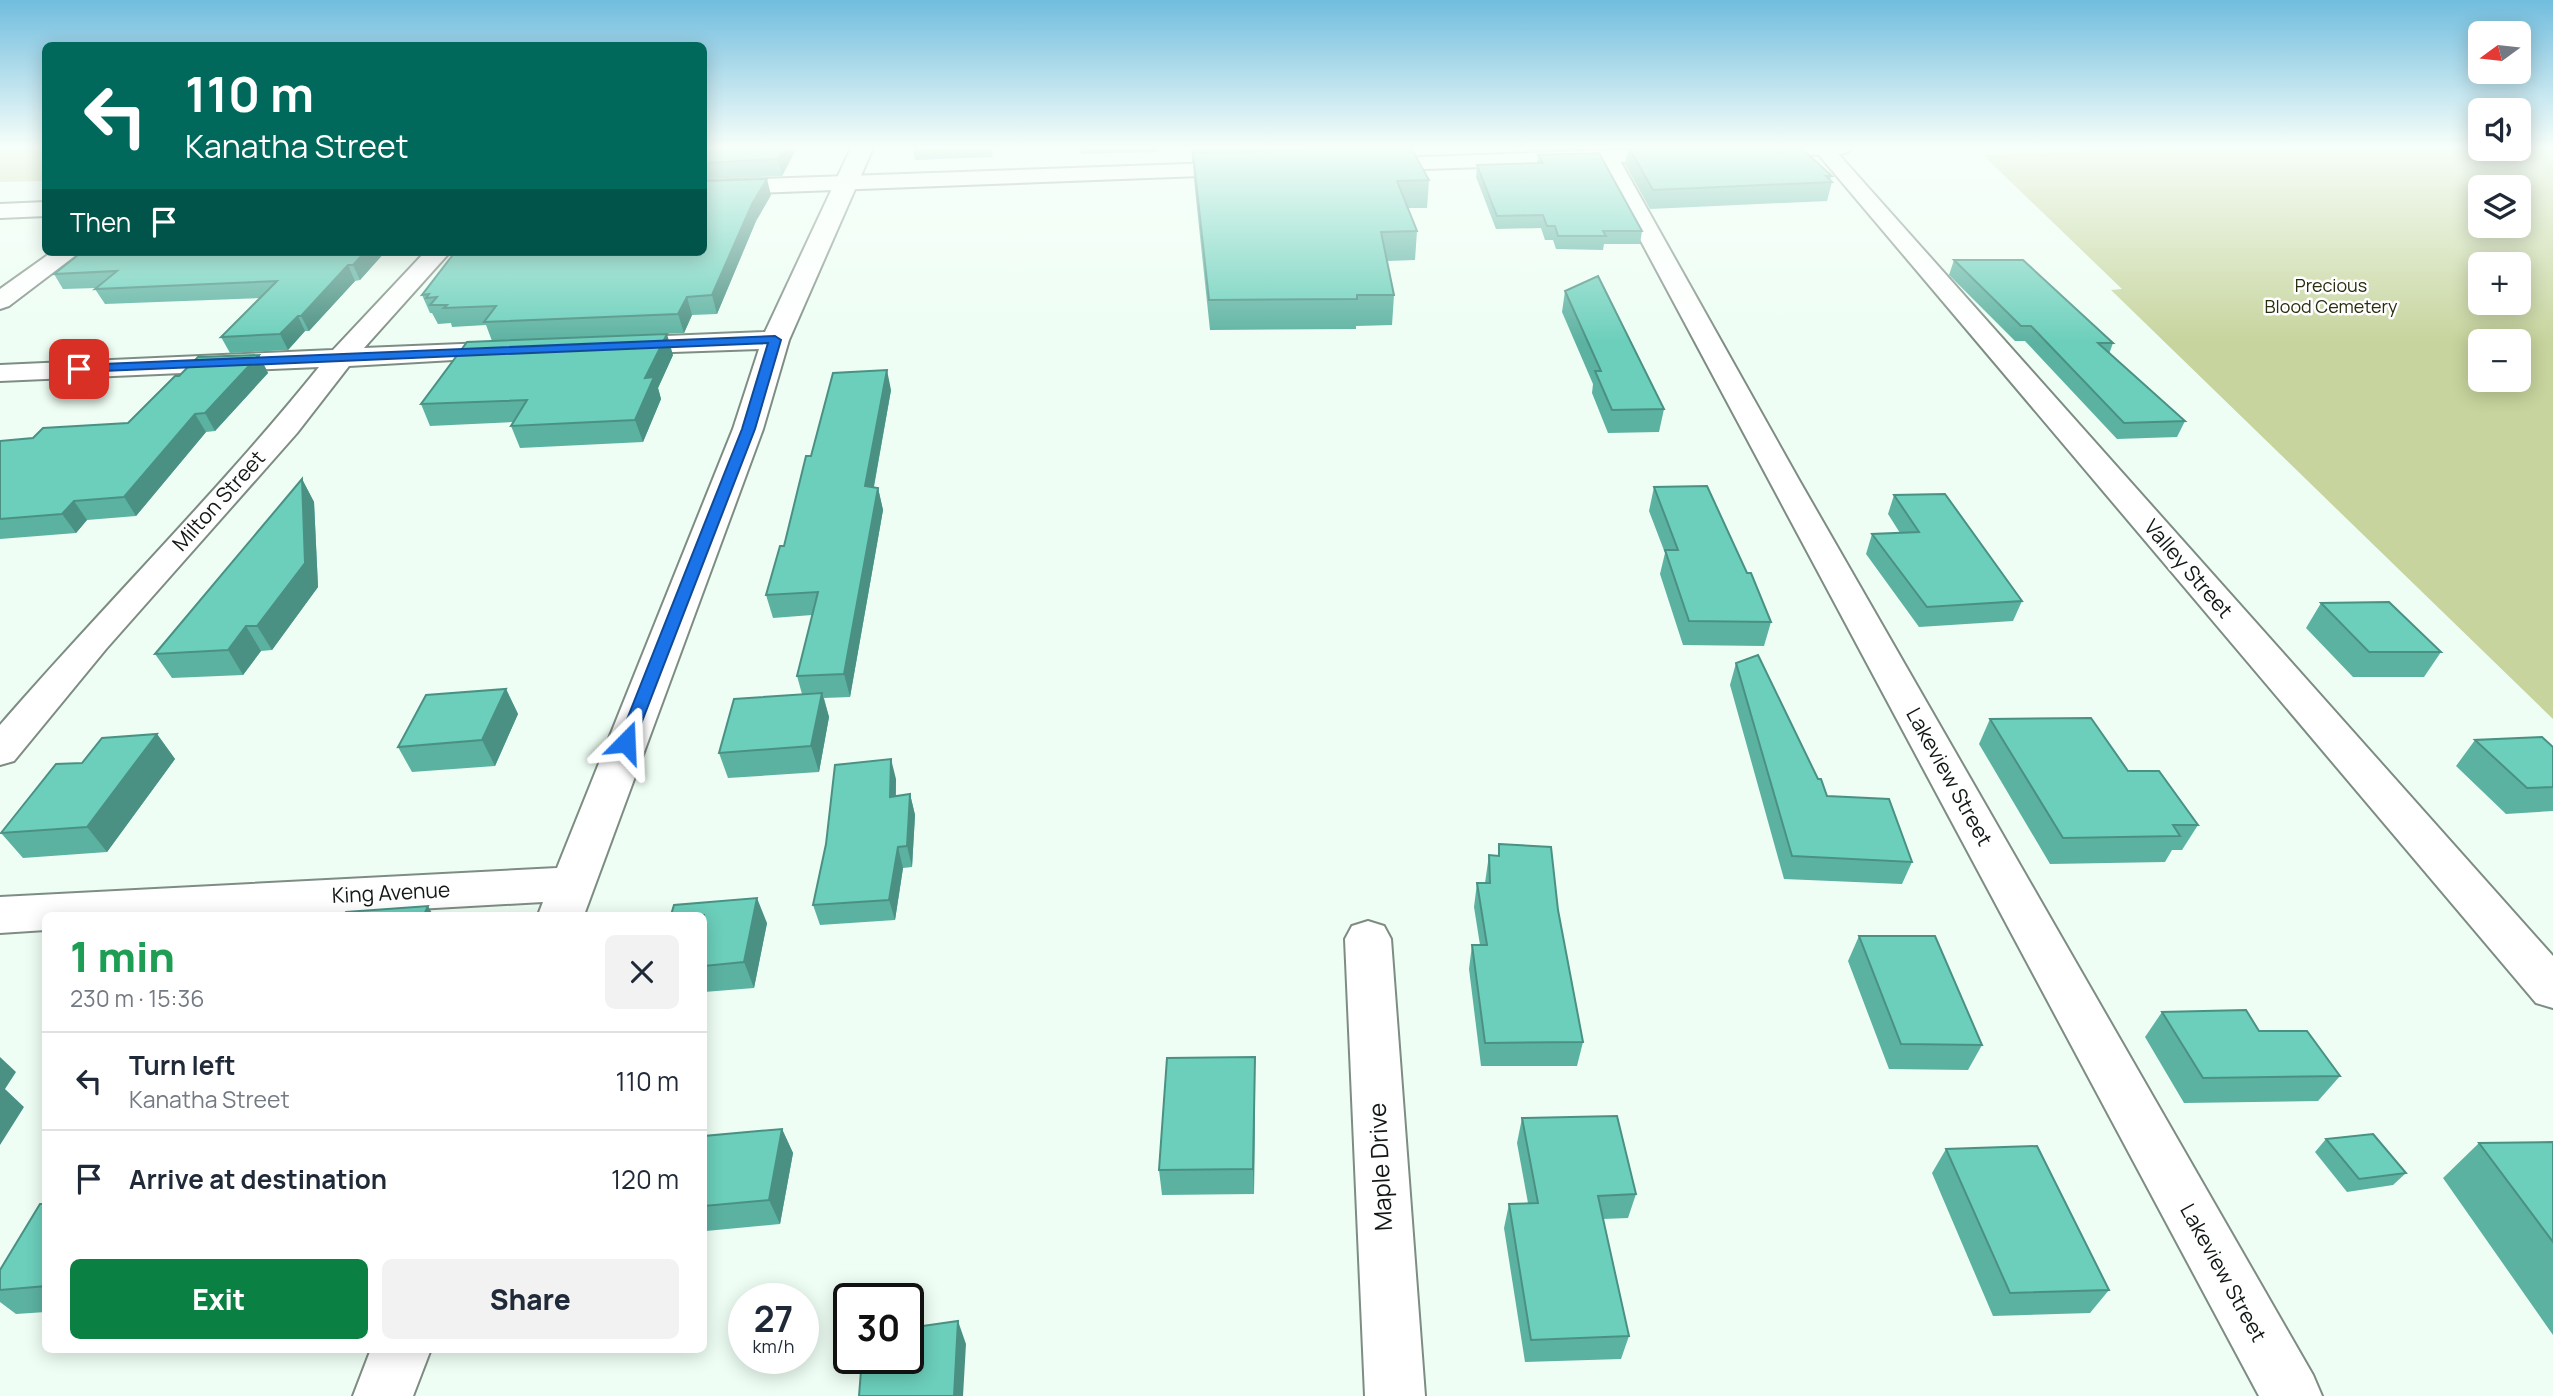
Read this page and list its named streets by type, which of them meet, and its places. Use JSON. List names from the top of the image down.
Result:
{
  "streets": {
    "street": [
      "Milton Street",
      "Valley Street",
      "Lakeview Street",
      "King Avenue",
      "Maple Drive"
    ]
  },
  "parks": ["Precious Blood Cemetery"],
  "north": "left",
  "page": {
    "map_buttons": ["+", "−"],
    "turn": ["110 m", "Kanatha Street"],
    "then": "Then",
    "heading": ["1 min", "230 m · 15:36"],
    "list": [
      {
        "name": "Turn left",
        "note": "Kanatha Street",
        "value": "110 m"
      },
      {
        "name": "Arrive at destination",
        "value": "120 m"
      }
    ],
    "buttons": ["Exit", "Share"],
    "speed": "27 km/h",
    "limit": "30"
  }
}
